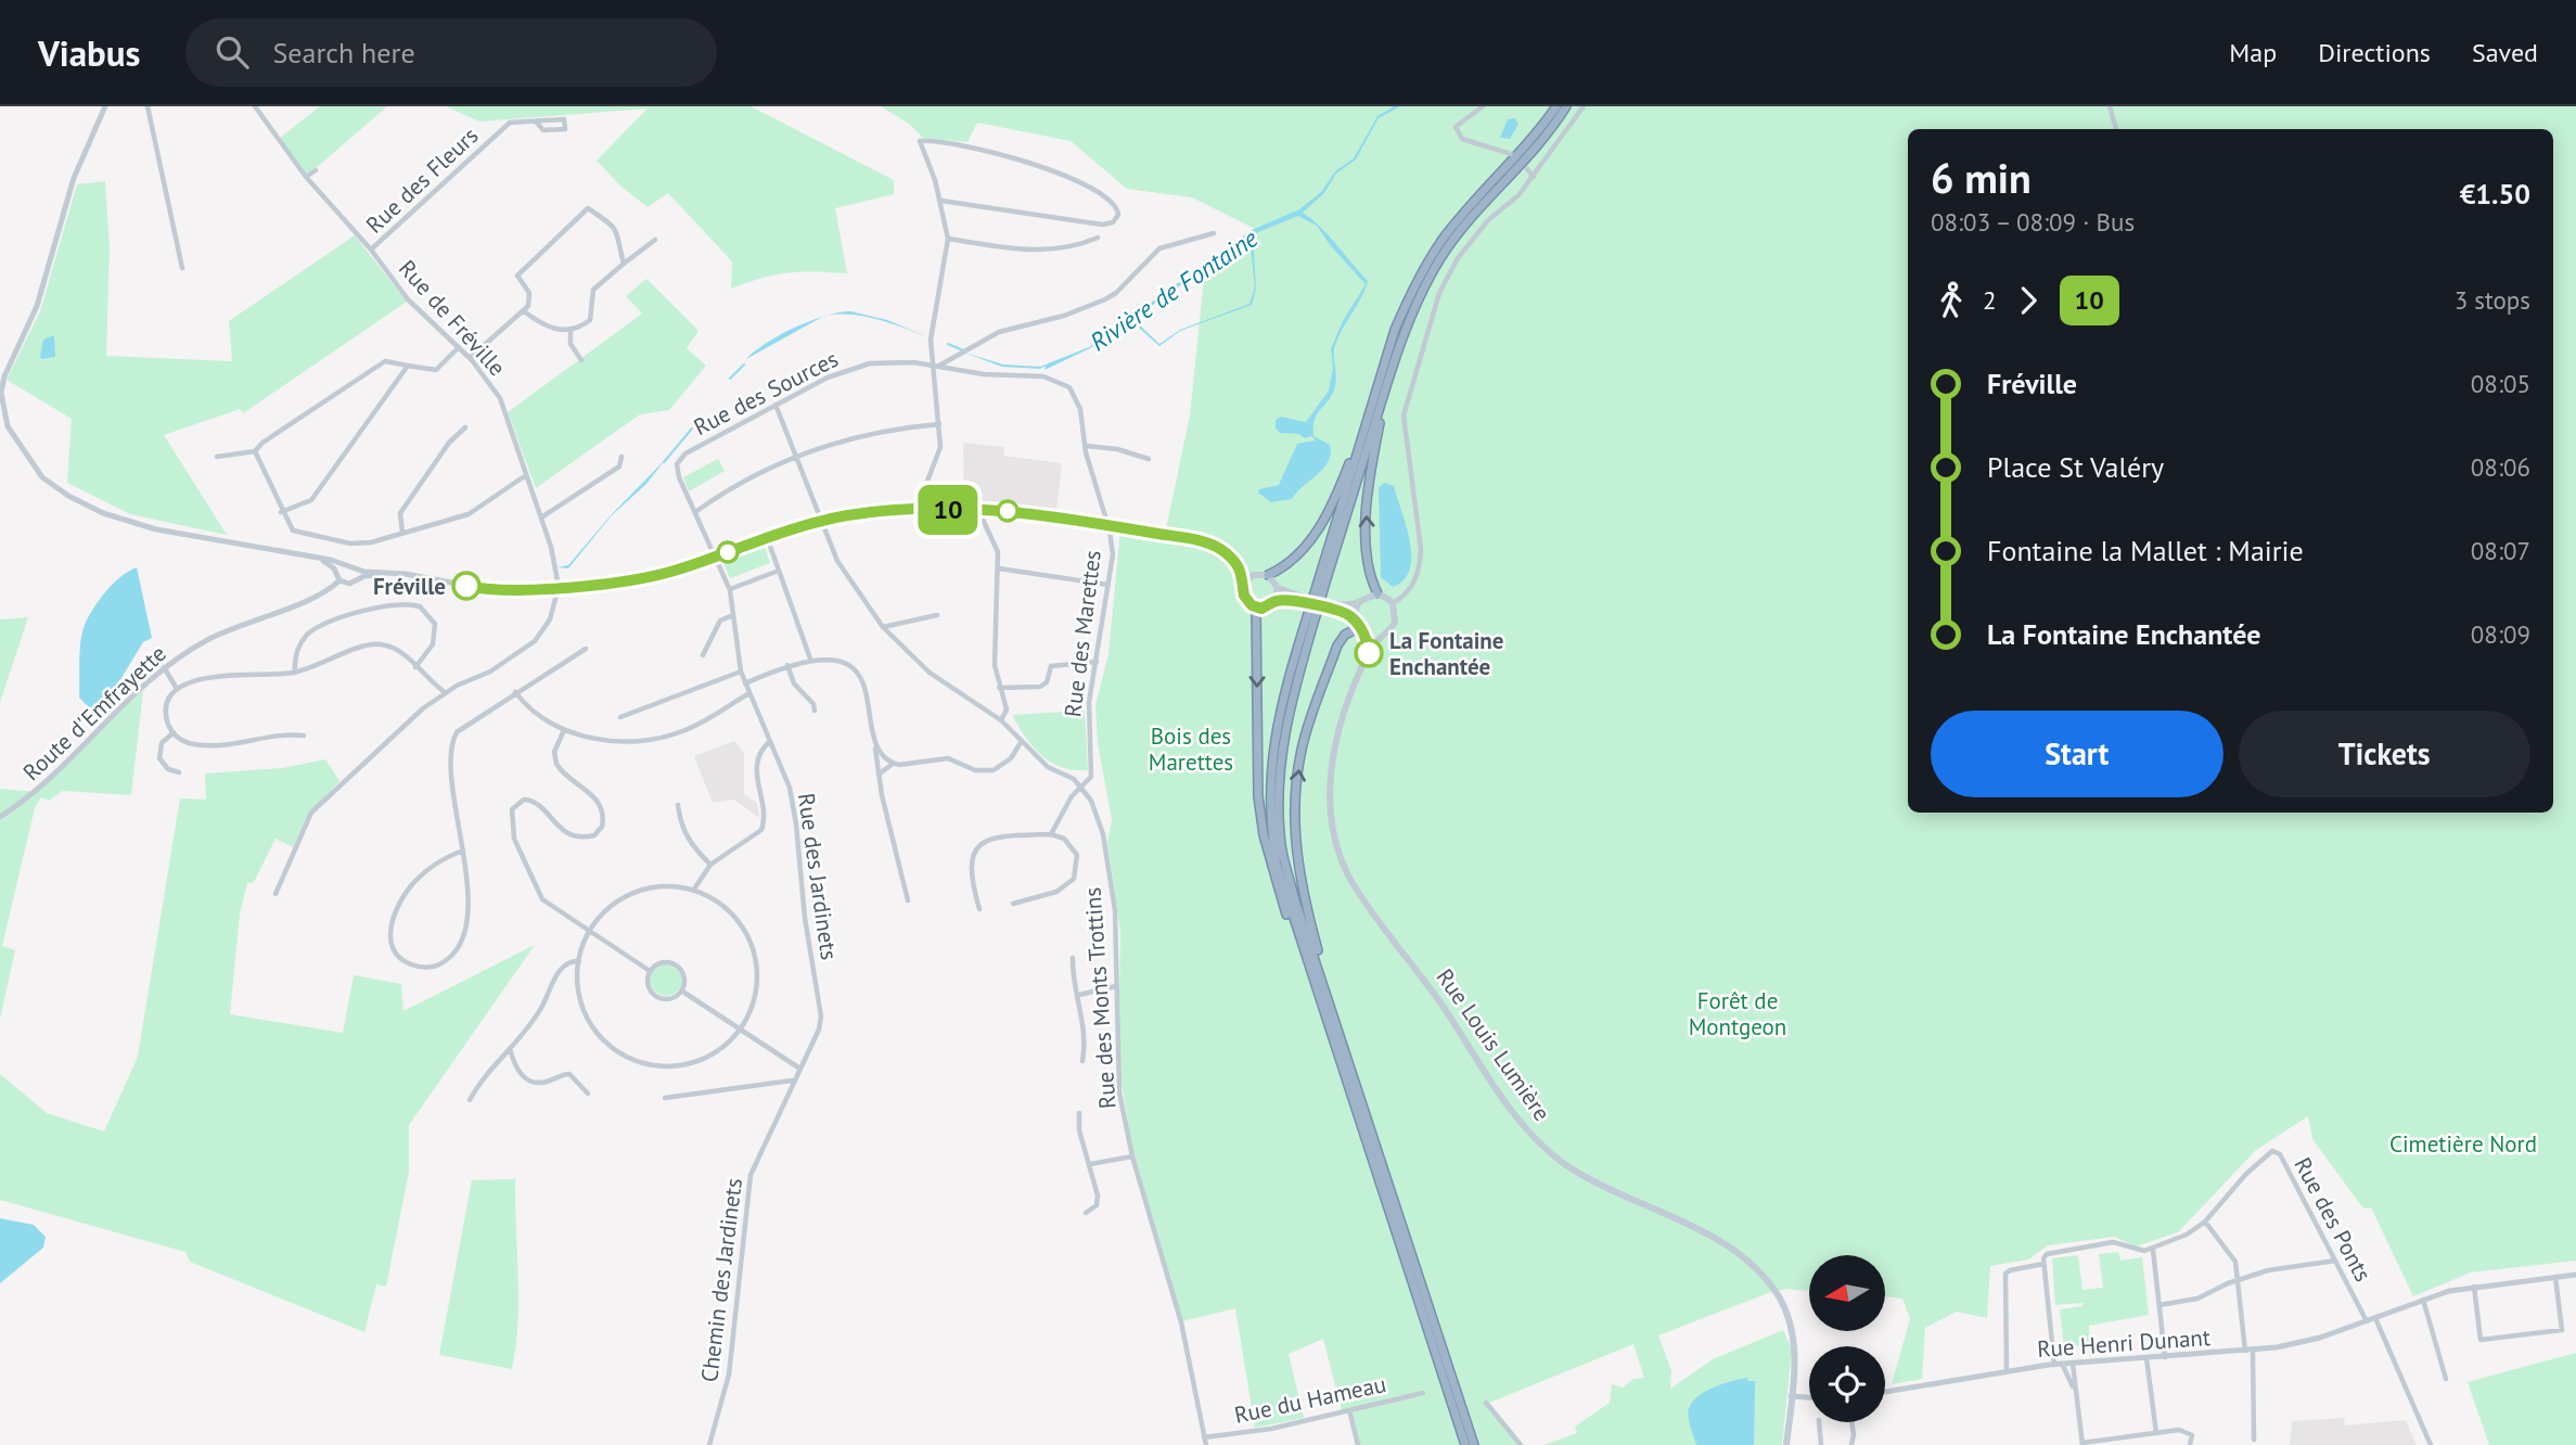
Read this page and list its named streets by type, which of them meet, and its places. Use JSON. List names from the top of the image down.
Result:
{
  "streets": {
    "main road": ["Rue Louis Lumière"],
    "street": [
      "Rue des Fleurs",
      "Rue de Fréville",
      "Rue des Sources",
      "Rue des Marettes",
      "Route d'Emfrayette",
      "Rue des Jardinets",
      "Rue des Monts Trottins",
      "Rue des Ponts",
      "Chemin des Jardinets",
      "Rue Henri Dunant",
      "Rue du Hameau"
    ]
  },
  "crossings": [
    ["Rue des Fleurs", "Rue de Fréville"],
    ["Rue des Sources", "Rue des Marettes"],
    ["Rue des Sources", "Rue des Jardinets"],
    ["Rue des Marettes", "Rue des Monts Trottins"],
    ["Rue des Jardinets", "Chemin des Jardinets"],
    ["Rue des Monts Trottins", "Rue du Hameau"],
    ["Rue des Ponts", "Rue Henri Dunant"]
  ],
  "water": ["Rivière de Fontaine"],
  "parks": ["Bois des Marettes", "Forêt de Montgeon", "Cimetière Nord"],
  "places": ["Fréville", "La Fontaine Enchantée"],
  "lines": ["bus line 10"],
  "north": "left",
  "page": {
    "header": "Viabus",
    "search": "Search here",
    "nav": ["Map", "Directions", "Saved"],
    "on_map": "10",
    "heading": ["6 min", "08:03 – 08:09 · Bus", "€1.50"],
    "legs": ["2", "10", "3 stops"],
    "list": [
      {
        "name": "Fréville",
        "value": "08:05"
      },
      {
        "name": "Place St Valéry",
        "value": "08:06"
      },
      {
        "name": "Fontaine la Mallet : Mairie",
        "value": "08:07"
      },
      {
        "name": "La Fontaine Enchantée",
        "value": "08:09"
      }
    ],
    "buttons": ["Start", "Tickets"]
  }
}
